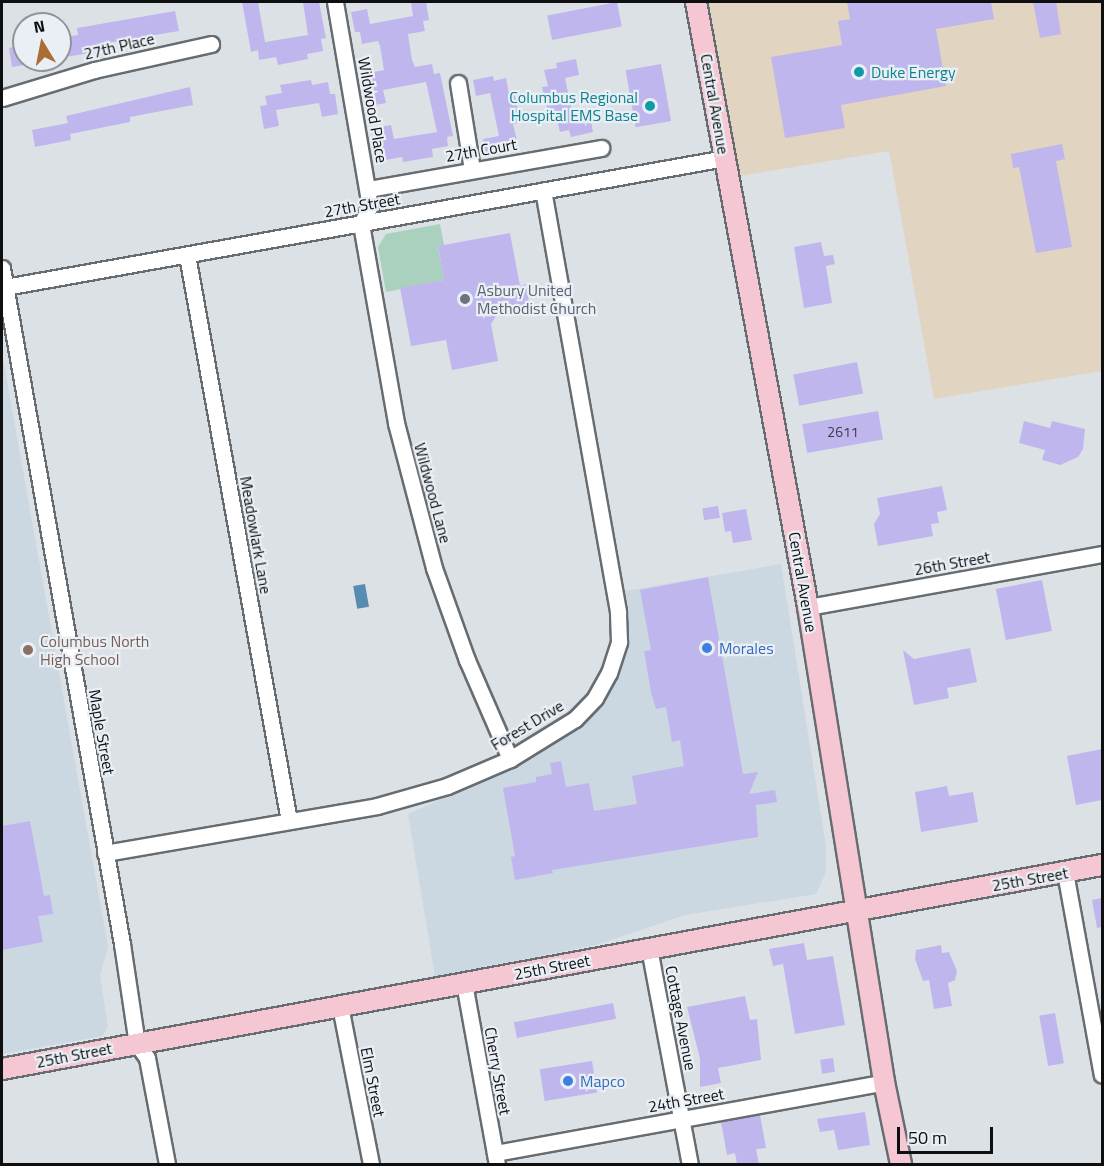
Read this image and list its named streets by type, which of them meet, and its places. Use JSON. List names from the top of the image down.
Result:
{
  "streets": {
    "main road": ["Central Avenue", "25th Street"],
    "street": [
      "27th Place",
      "Wildwood Place",
      "27th Court",
      "27th Street",
      "Wildwood Lane",
      "Meadowlark Lane",
      "26th Street",
      "Forest Drive",
      "Maple Street",
      "Cottage Avenue",
      "Cherry Street",
      "Elm Street",
      "24th Street"
    ]
  },
  "crossings": [
    ["Central Avenue", "27th Street"],
    ["Central Avenue", "26th Street"],
    ["Central Avenue", "25th Street"],
    ["Central Avenue", "24th Street"],
    ["Wildwood Place", "27th Court"],
    ["Wildwood Place", "27th Street"],
    ["Wildwood Place", "Wildwood Lane"],
    ["27th Street", "Wildwood Lane"],
    ["27th Street", "Meadowlark Lane"],
    ["27th Street", "Forest Drive"],
    ["27th Street", "Maple Street"],
    ["Wildwood Lane", "Forest Drive"],
    ["Meadowlark Lane", "Forest Drive"],
    ["Forest Drive", "Maple Street"],
    ["Maple Street", "25th Street"],
    ["25th Street", "Cottage Avenue"],
    ["25th Street", "Cherry Street"],
    ["25th Street", "Elm Street"],
    ["Cottage Avenue", "24th Street"],
    ["Cherry Street", "24th Street"]
  ],
  "places": [
    "Duke Energy",
    "Columbus Regional Hospital EMS Base",
    "Asbury United Methodist Church",
    "Morales",
    "Columbus North High School",
    "Mapco"
  ],
  "house_numbers": ["2611"],
  "scale_bar": "50 m",
  "north": "top"
}
